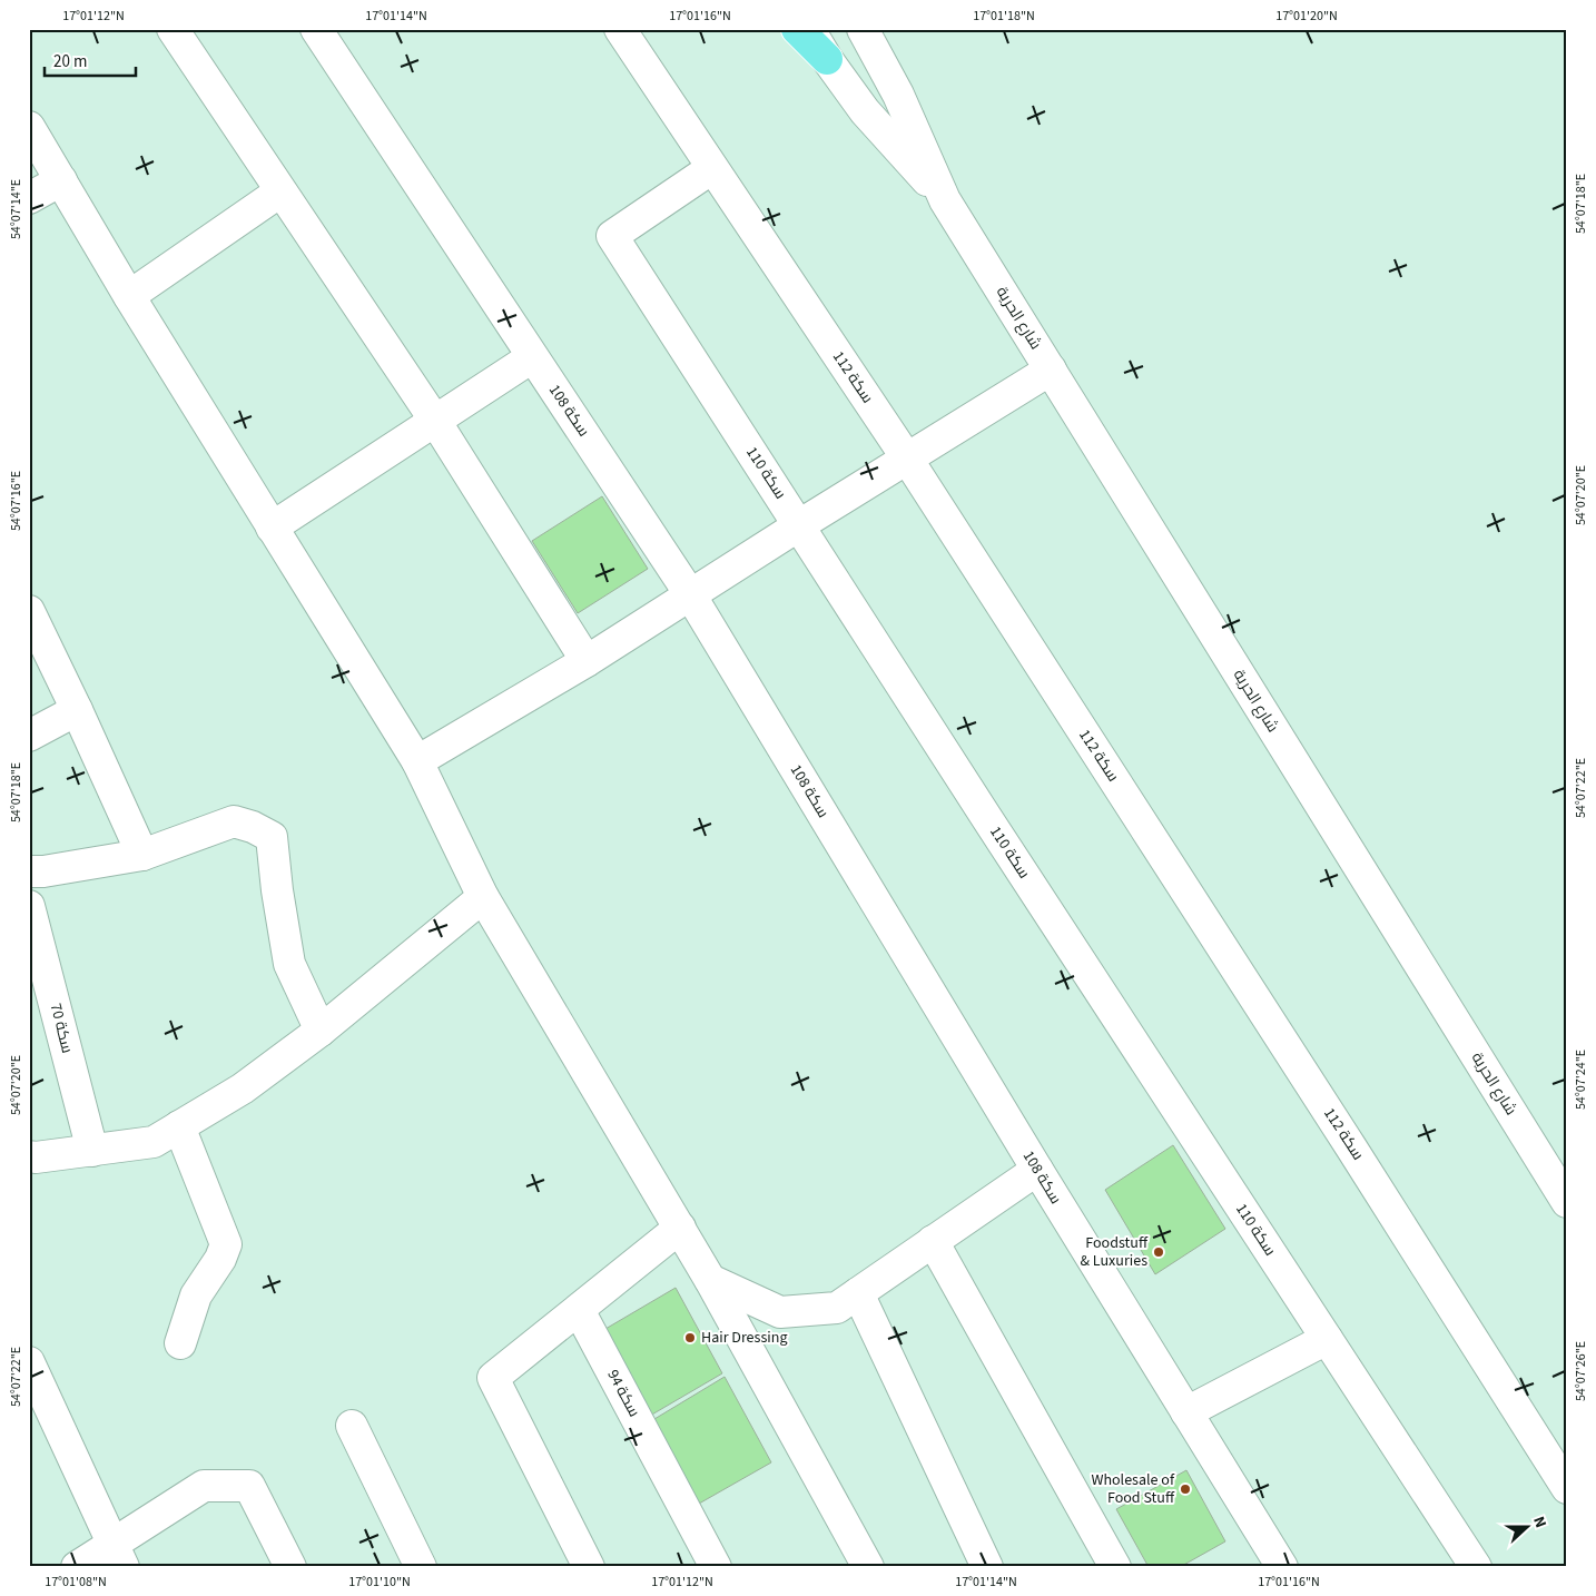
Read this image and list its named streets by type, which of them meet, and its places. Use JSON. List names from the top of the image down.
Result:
{
  "streets": {
    "street": [
      "شارع الحرية",
      "سكة 112",
      "سكة 108",
      "سكة 110",
      "سكة 70",
      "سكة 94"
    ]
  },
  "crossings": [
    ["سكة 112", "سكة 110"]
  ],
  "places": ["Foodstuff & Luxuries", "Hair Dressing", "Wholesale of Food Stuff"],
  "scale_bar": "20 m",
  "north": "right",
  "coordinates": [
    "17°01'12\"N",
    "17°01'14\"N",
    "17°01'16\"N",
    "17°01'18\"N",
    "17°01'20\"N",
    "54°07'18\"E",
    "54°07'14\"E",
    "54°07'20\"E",
    "54°07'16\"E",
    "54°07'22\"E",
    "54°07'24\"E",
    "54°07'26\"E",
    "17°01'08\"N",
    "17°01'10\"N"
  ]
}
